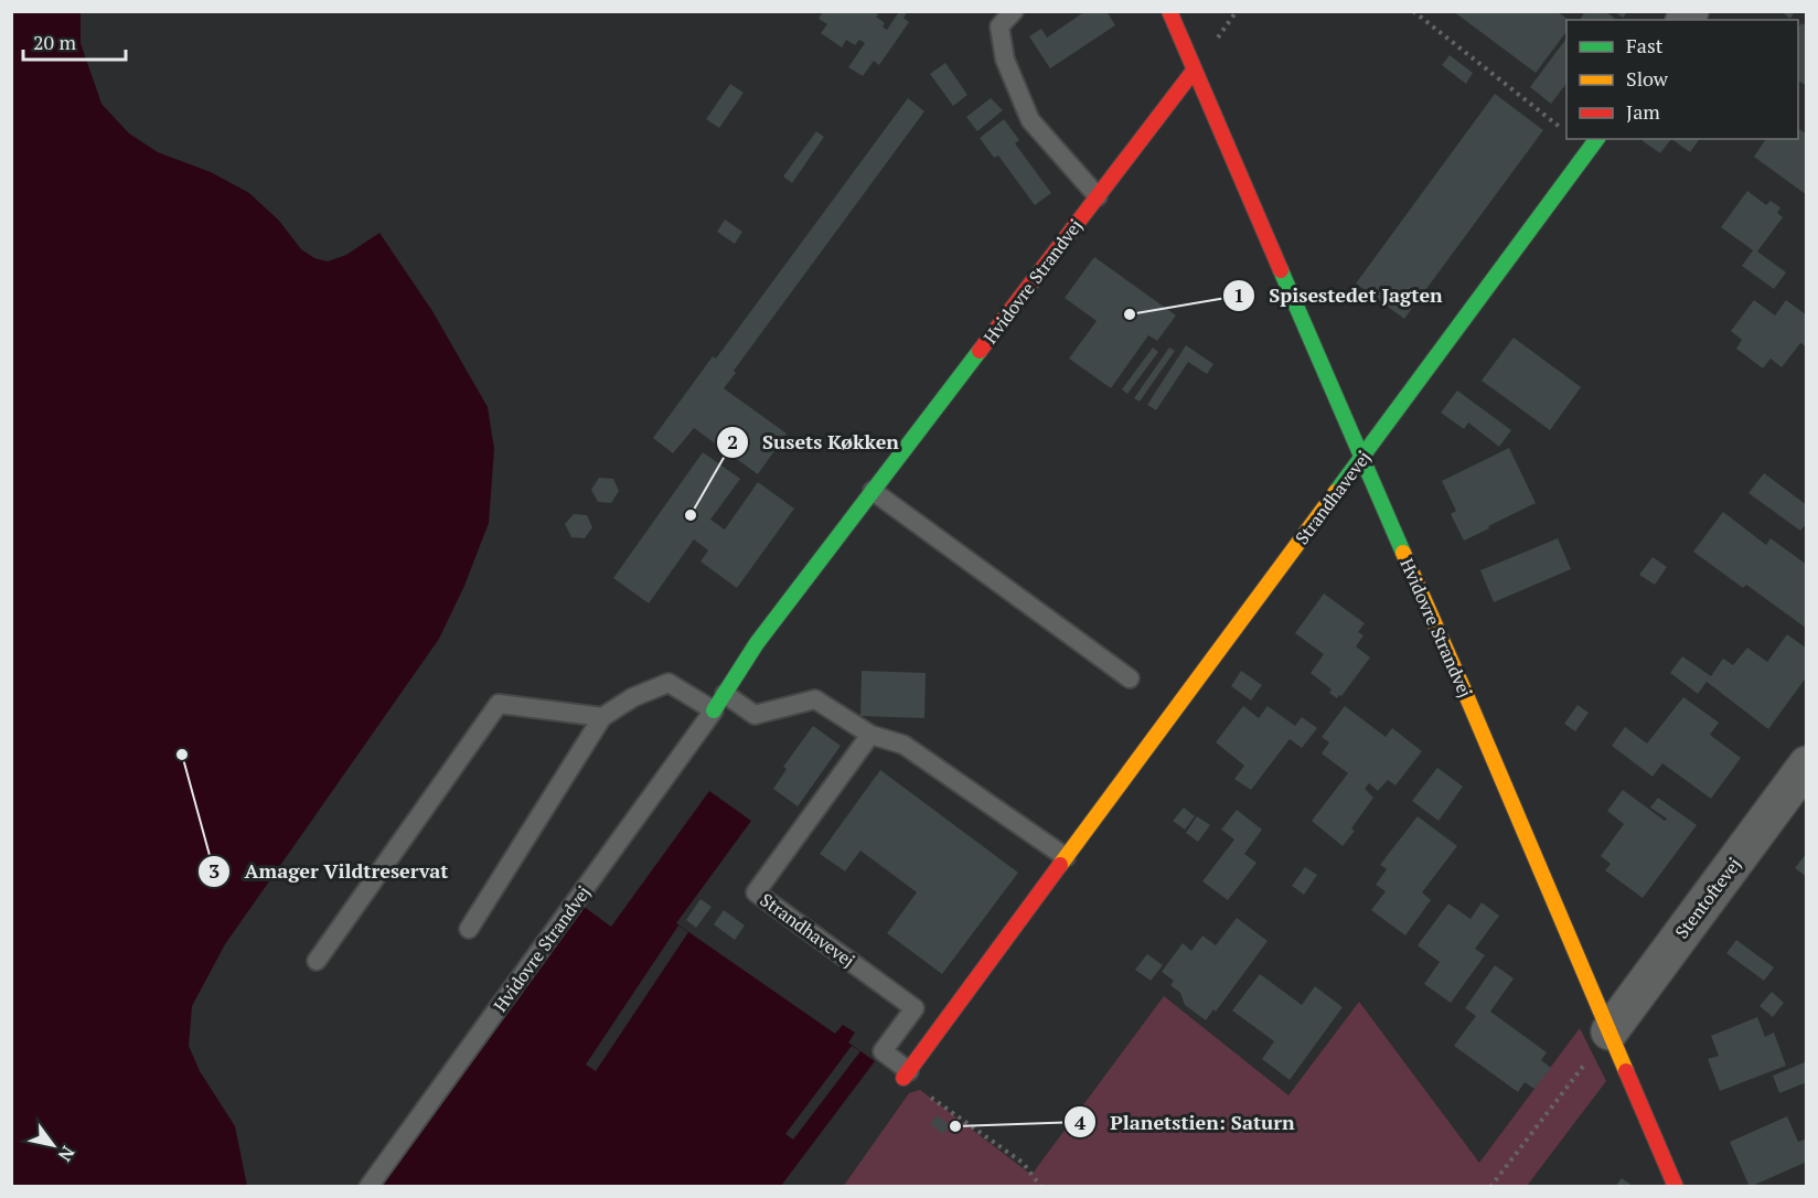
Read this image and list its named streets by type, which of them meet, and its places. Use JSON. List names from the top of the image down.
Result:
{
  "streets": {
    "street": ["Hvidovre Strandvej", "Strandhavevej", "Stentoftevej"]
  },
  "crossings": [
    ["Hvidovre Strandvej", "Strandhavevej"],
    ["Hvidovre Strandvej", "Stentoftevej"]
  ],
  "places": [
    "Spisestedet Jagten",
    "Susets Køkken",
    "Amager Vildtreservat",
    "Planetstien: Saturn"
  ],
  "legend": ["Fast", "Slow", "Jam"],
  "scale_bar": "20 m",
  "north": "bottom right"
}
